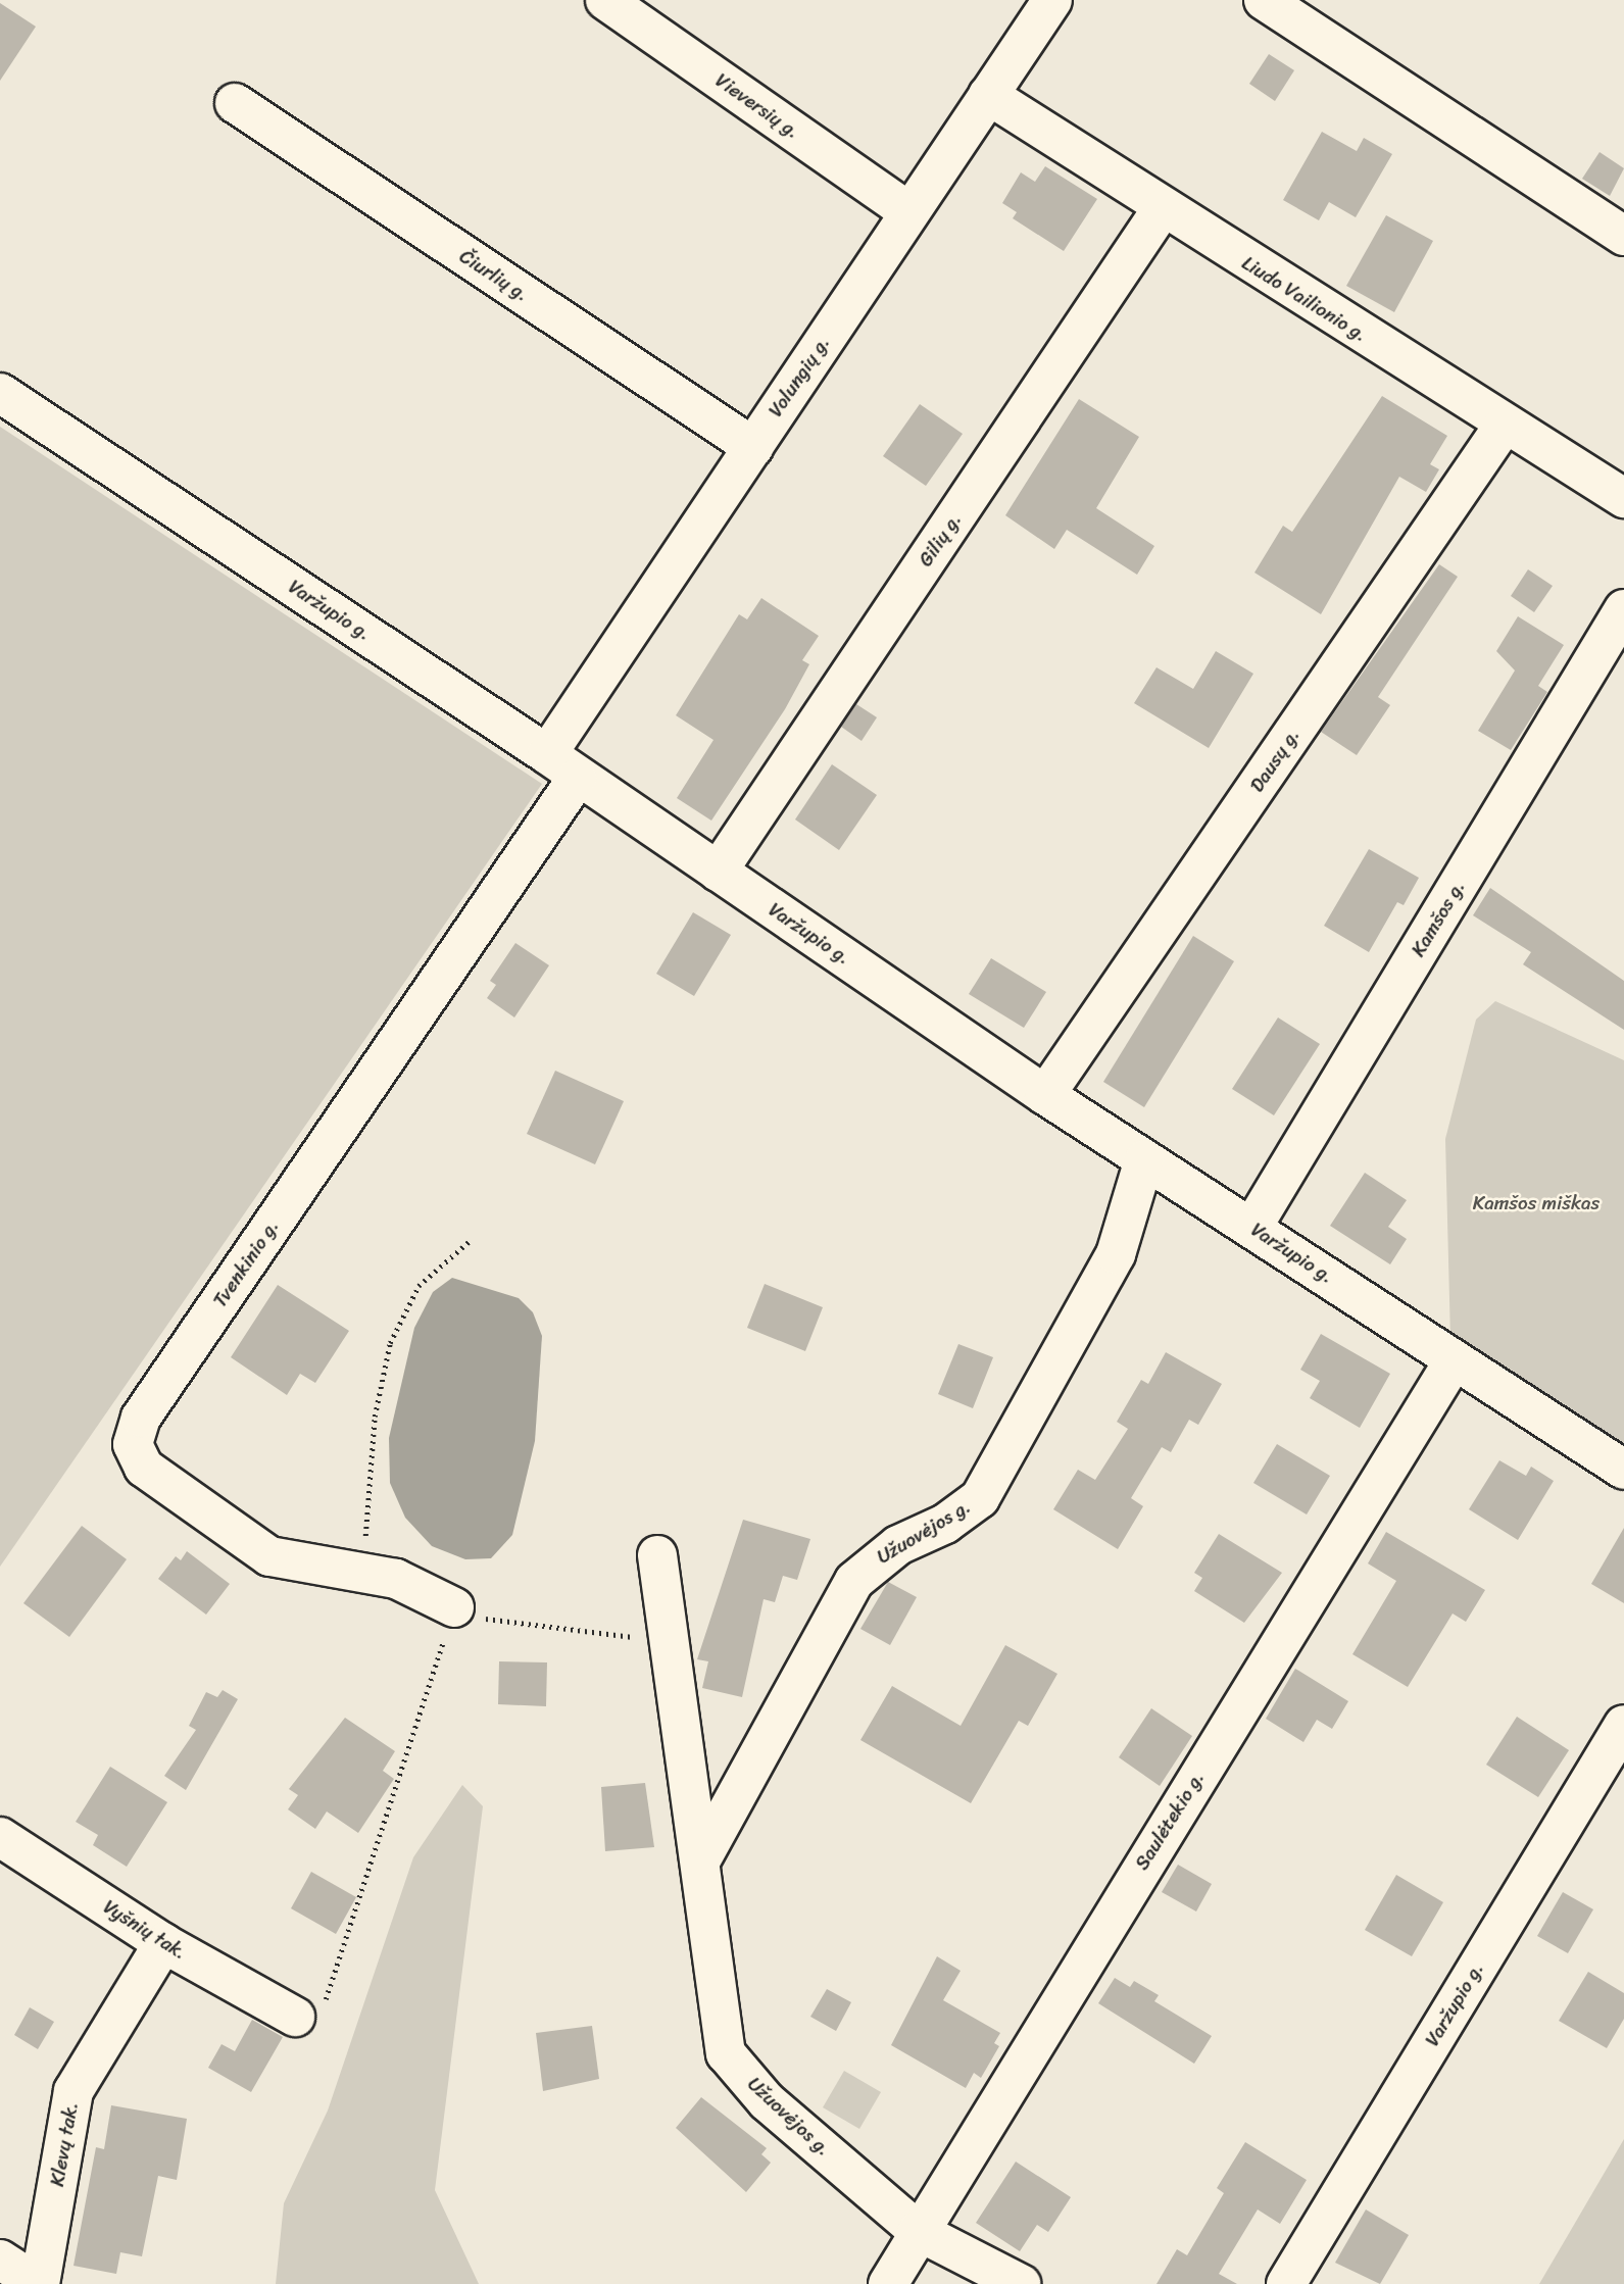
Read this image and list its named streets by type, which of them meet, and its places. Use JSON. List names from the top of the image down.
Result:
{
  "streets": {
    "street": [
      "Vieversių g.",
      "Čiurlių g.",
      "Liudo Vailionio g.",
      "Volungių g.",
      "Gilių g.",
      "Varžupio g.",
      "Dausų g.",
      "Kamšos g.",
      "Tvenkinio g.",
      "Užuovėjos g.",
      "Saulėtekio g.",
      "Vyšnių tak.",
      "Klevų tak."
    ]
  },
  "crossings": [
    ["Vieversių g.", "Volungių g."],
    ["Čiurlių g.", "Volungių g."],
    ["Liudo Vailionio g.", "Volungių g."],
    ["Liudo Vailionio g.", "Gilių g."],
    ["Liudo Vailionio g.", "Dausų g."],
    ["Volungių g.", "Varžupio g."],
    ["Gilių g.", "Varžupio g."],
    ["Varžupio g.", "Dausų g."],
    ["Varžupio g.", "Kamšos g."],
    ["Varžupio g.", "Tvenkinio g."],
    ["Varžupio g.", "Užuovėjos g."],
    ["Varžupio g.", "Saulėtekio g."],
    ["Užuovėjos g.", "Saulėtekio g."],
    ["Vyšnių tak.", "Klevų tak."]
  ],
  "parks": ["Kamšos miškas"]
}
